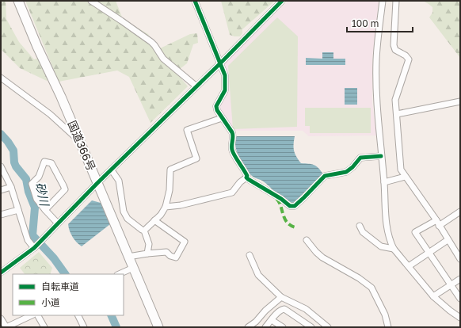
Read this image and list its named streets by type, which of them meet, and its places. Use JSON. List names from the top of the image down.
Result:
{
  "streets": {
    "highway": ["国道366号"]
  },
  "water": ["砂川"],
  "legend": ["自転車道", "小道"],
  "scale_bar": "100 m"
}
